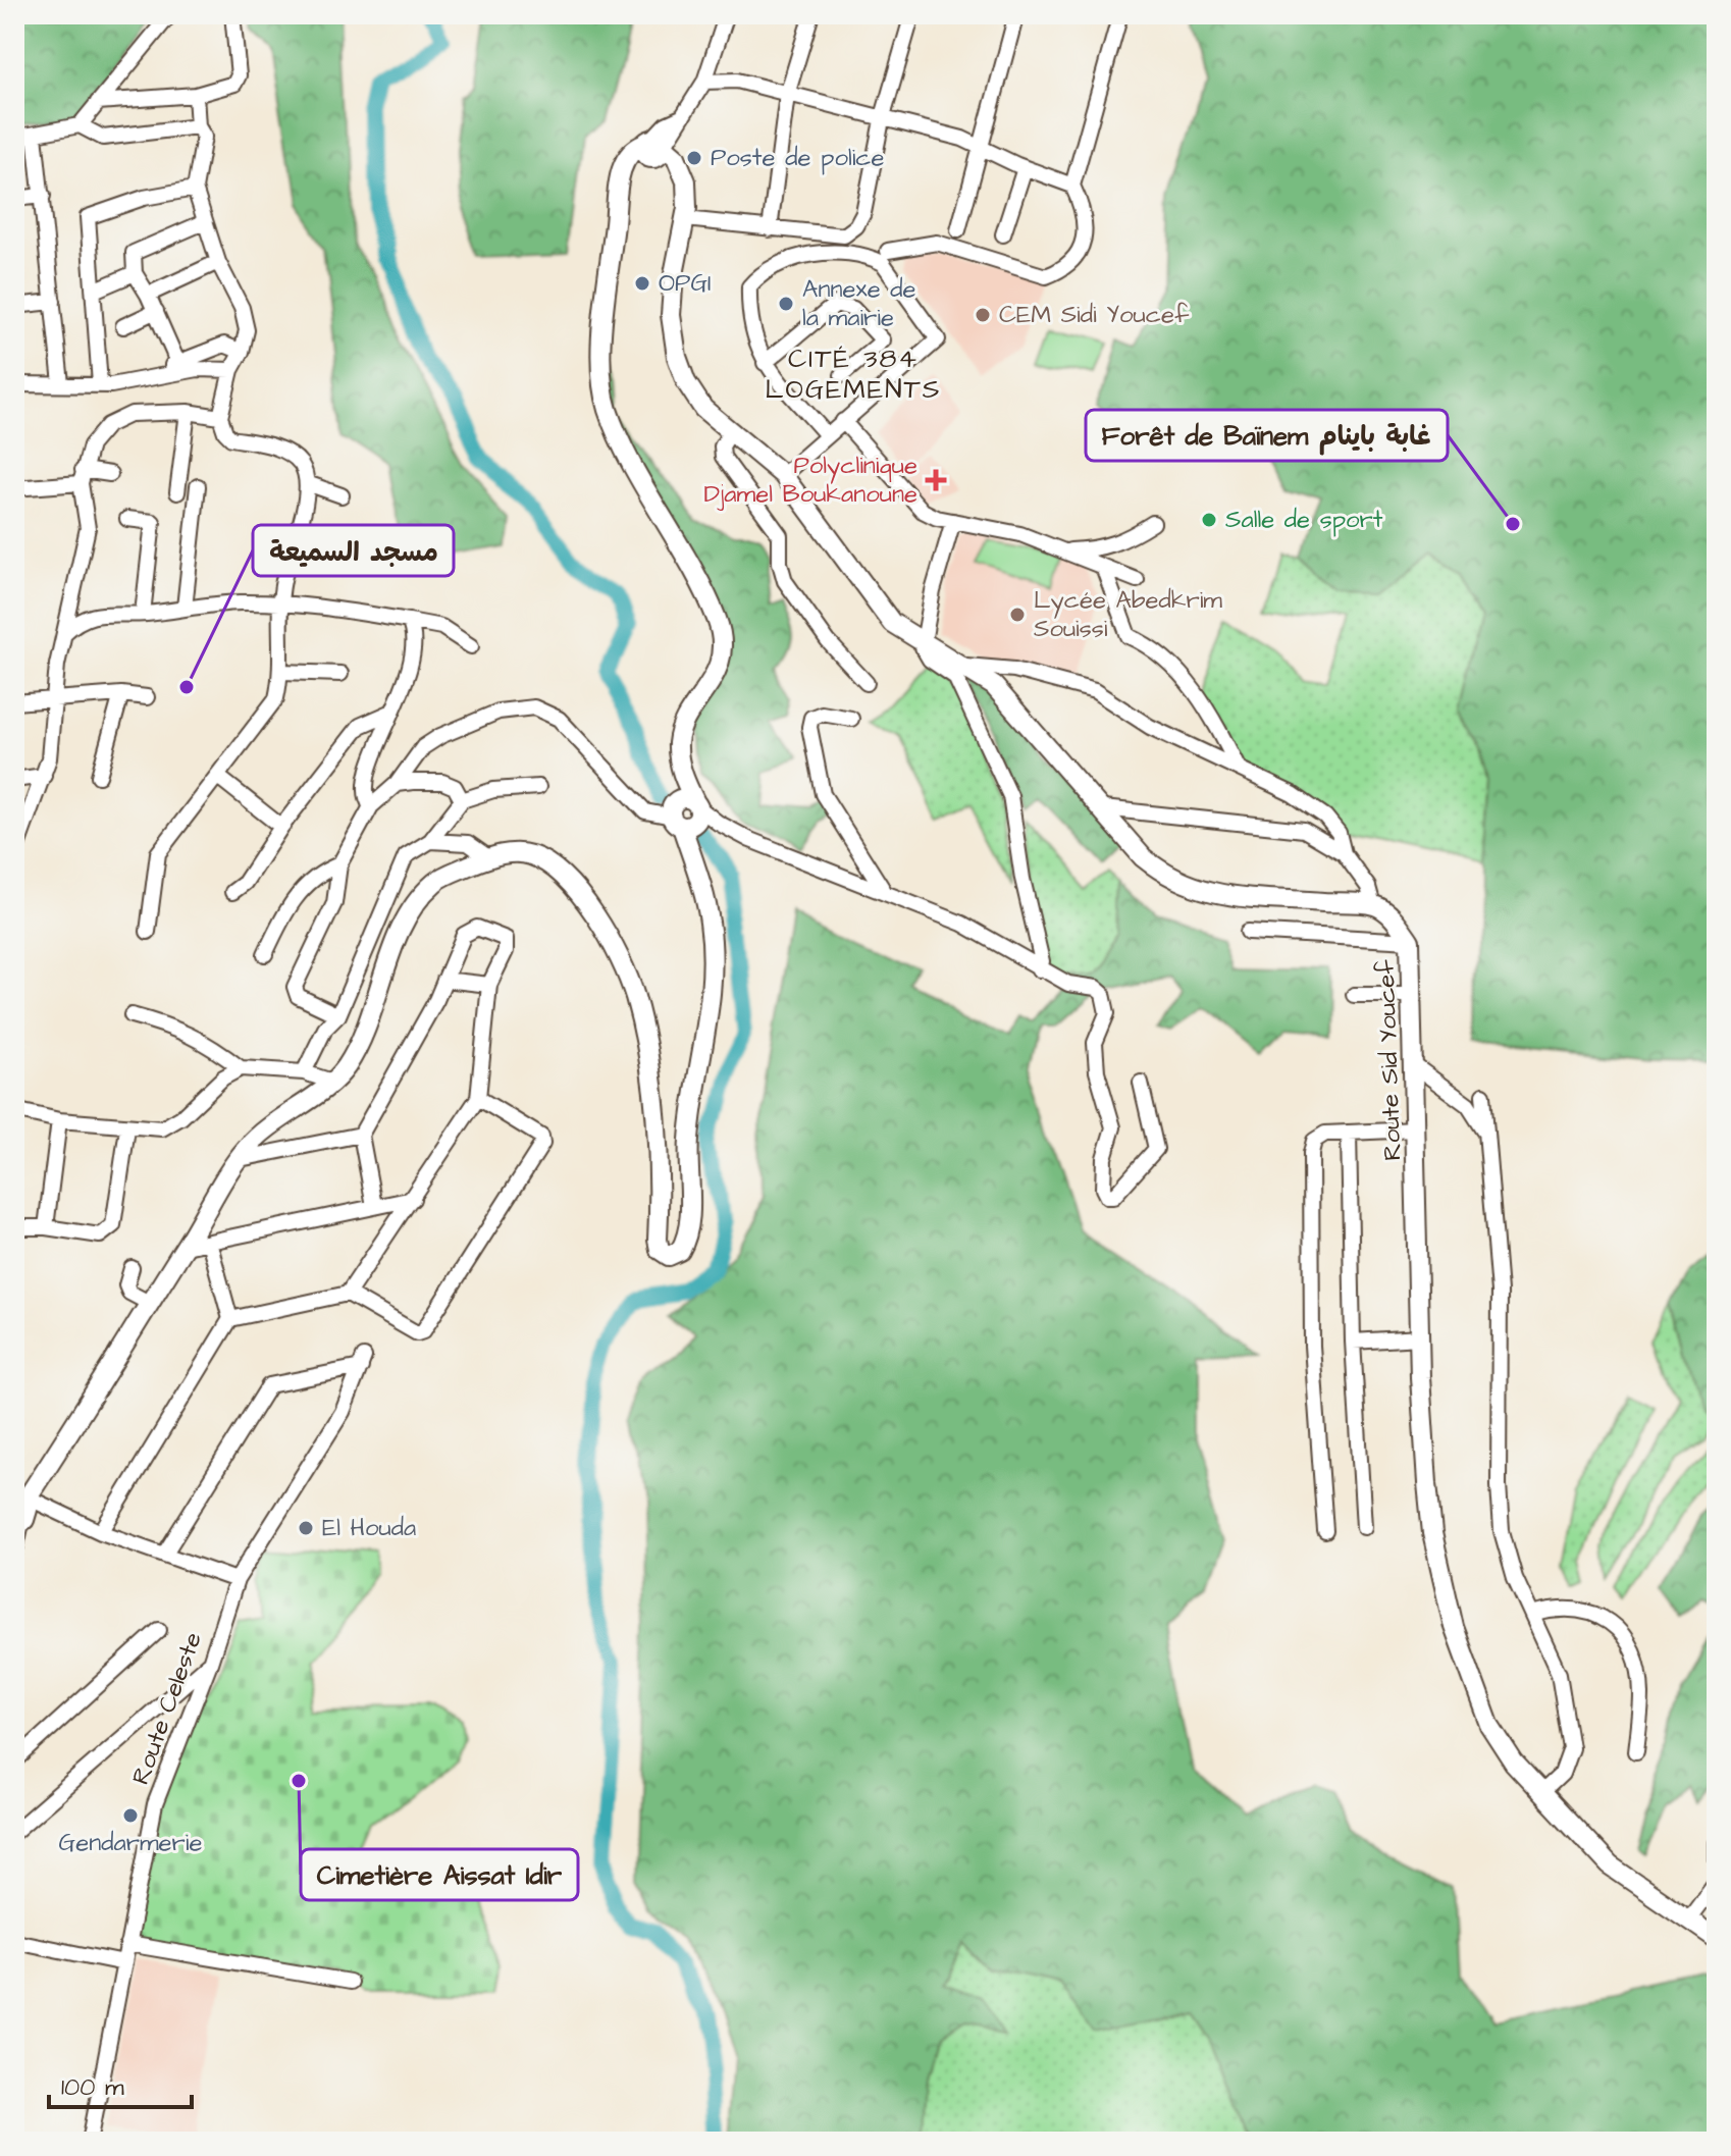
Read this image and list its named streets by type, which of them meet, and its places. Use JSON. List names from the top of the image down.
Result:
{
  "streets": {
    "main road": ["Route Sid Youcef"],
    "street": ["Route Celeste"]
  },
  "districts": ["CITÉ 384 LOGEMENTS"],
  "places": {
    "other": [
      "Poste de police",
      "OPGI",
      "Annexe de la mairie",
      "CEM Sidi Youcef",
      "Salle de sport",
      "Forêt de Baïnem غابة باينام",
      "Lycée Abedkrim Souissi",
      "مسجد السميعة",
      "El Houda",
      "Cimetière Aissat Idir",
      "Gendarmerie"
    ],
    "health": ["Polyclinique Djamel Boukanoune"]
  },
  "scale_bar": "100 m"
}
